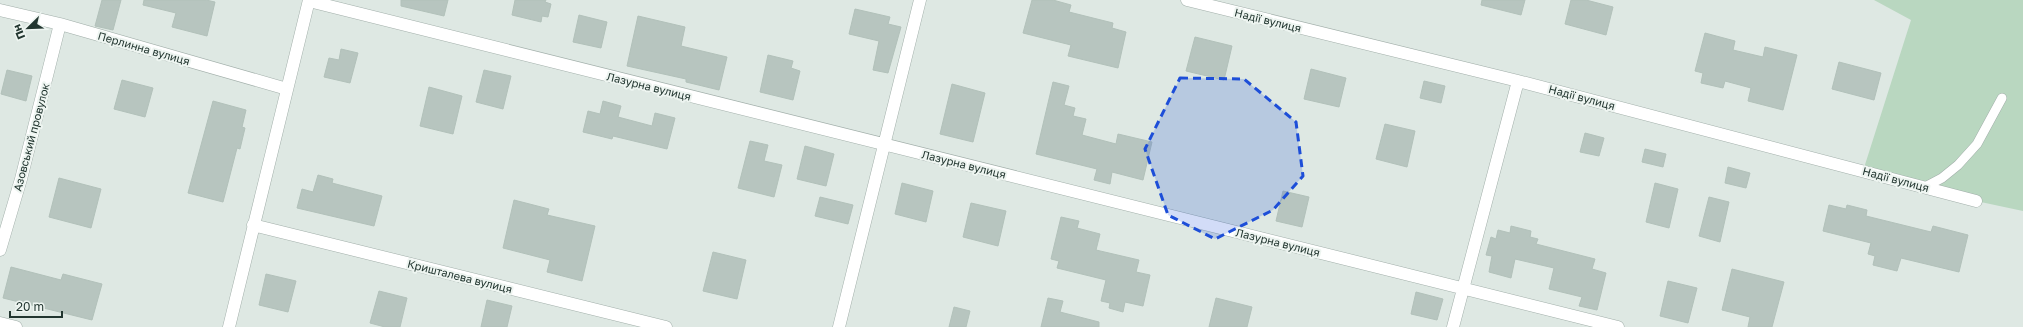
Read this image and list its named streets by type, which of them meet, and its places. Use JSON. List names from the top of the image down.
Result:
{
  "streets": {
    "street": [
      "Надії вулиця",
      "Перлинна вулиця",
      "Лазурна вулиця",
      "Азовський провулок",
      "Кришталева вулиця"
    ]
  },
  "crossings": [
    ["Перлинна вулиця", "Азовський провулок"]
  ],
  "scale_bar": "20 m",
  "north": "bottom left"
}
